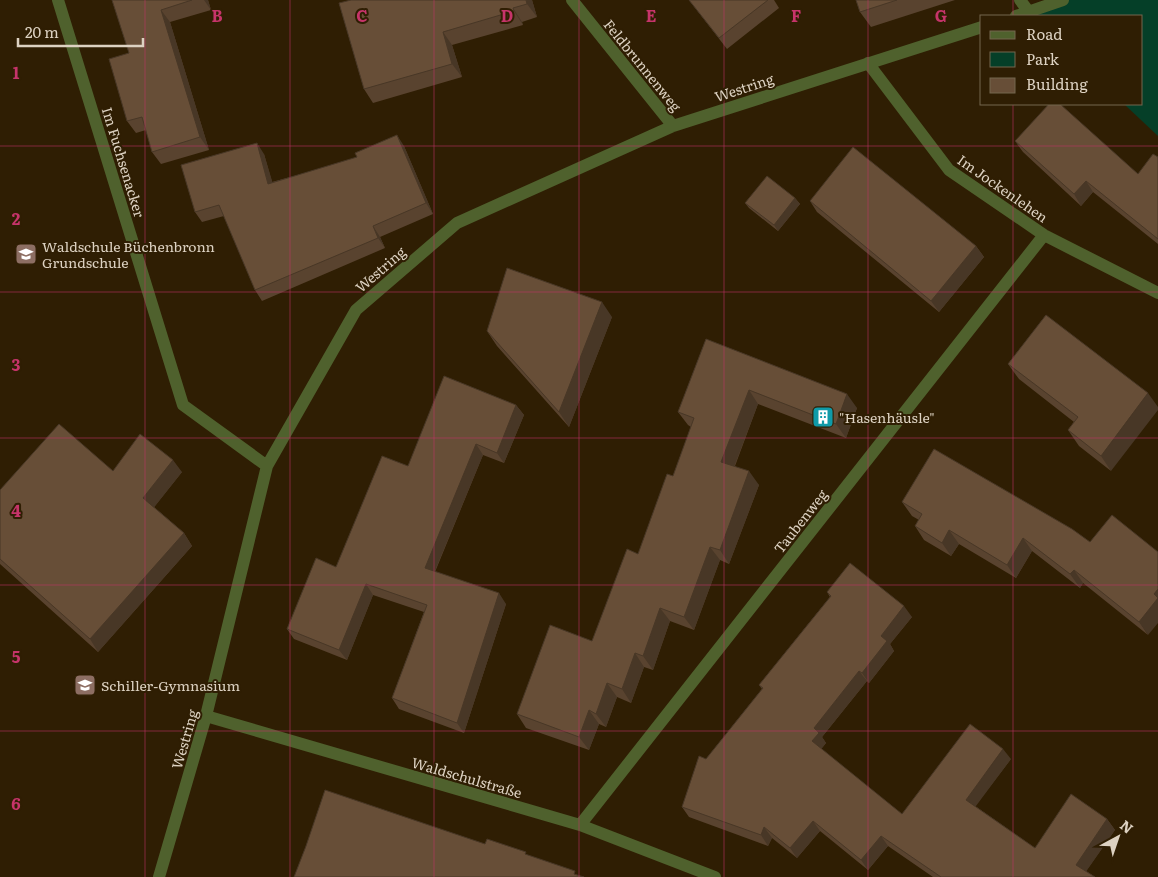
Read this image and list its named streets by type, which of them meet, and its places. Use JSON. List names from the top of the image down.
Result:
{
  "streets": {
    "street": [
      "Feldbrunnenweg",
      "Westring",
      "Im Fuchsenacker",
      "Im Jockenlehen",
      "Taubenweg",
      "Waldschulstraße"
    ]
  },
  "crossings": [
    ["Feldbrunnenweg", "Westring"],
    ["Westring", "Im Fuchsenacker"],
    ["Westring", "Im Jockenlehen"],
    ["Westring", "Waldschulstraße"],
    ["Im Jockenlehen", "Taubenweg"],
    ["Taubenweg", "Waldschulstraße"]
  ],
  "places": {
    "school or university": ["Waldschule Büchenbronn Grundschule", "Schiller-Gymnasium"],
    "building": ["\"Hasenhäusle\""]
  },
  "legend": ["Road", "Park", "Building"],
  "scale_bar": "20 m",
  "north": "top right",
  "grid": {
    "columns": [
      "B",
      "C",
      "D",
      "E",
      "F",
      "G"
    ],
    "rows": [
      "1",
      "2",
      "3",
      "4",
      "5",
      "6"
    ]
  }
}
